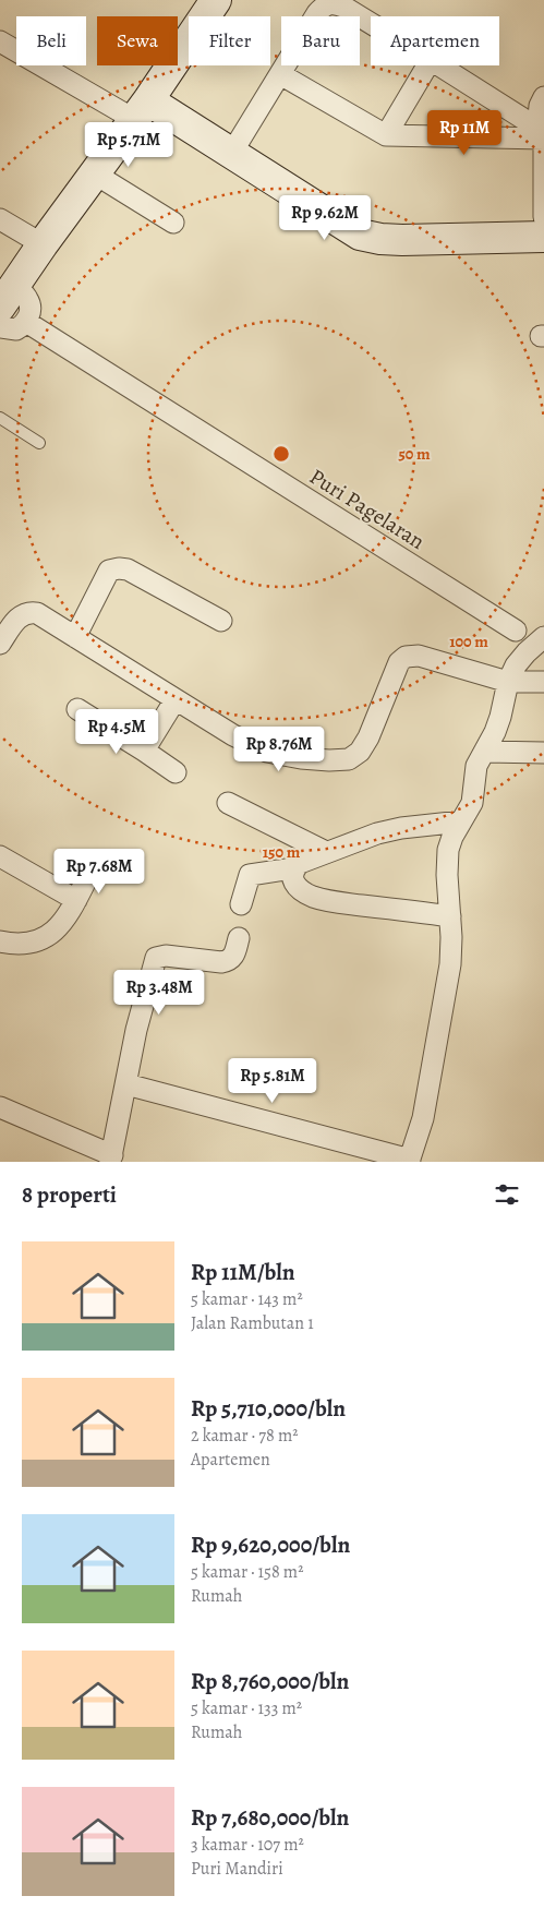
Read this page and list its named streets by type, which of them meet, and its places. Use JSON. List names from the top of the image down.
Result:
{
  "streets": {
    "street": ["Puri Pagelaran"]
  },
  "page": {
    "chip": [
      "Beli",
      "Sewa",
      "Filter",
      "Baru",
      "Apartemen"
    ],
    "price": [
      "Rp 11M",
      "Rp 5.71M",
      "Rp 9.62M",
      "Rp 4.5M",
      "Rp 8.76M",
      "Rp 7.68M",
      "Rp 3.48M",
      "Rp 5.81M"
    ],
    "heading": "8 properti",
    "list": [
      {
        "name": "Rp 11M/bln",
        "note": "5 kamar · 143 m² · Jalan Rambutan 1"
      },
      {
        "name": "Rp 5,710,000/bln",
        "note": "2 kamar · 78 m² · Apartemen"
      },
      {
        "name": "Rp 9,620,000/bln",
        "note": "5 kamar · 158 m² · Rumah"
      },
      {
        "name": "Rp 8,760,000/bln",
        "note": "5 kamar · 133 m² · Rumah"
      },
      {
        "name": "Rp 7,680,000/bln",
        "note": "3 kamar · 107 m² · Puri Mandiri"
      }
    ]
  },
  "rings": ["50 m", "100 m", "150 m"]
}
